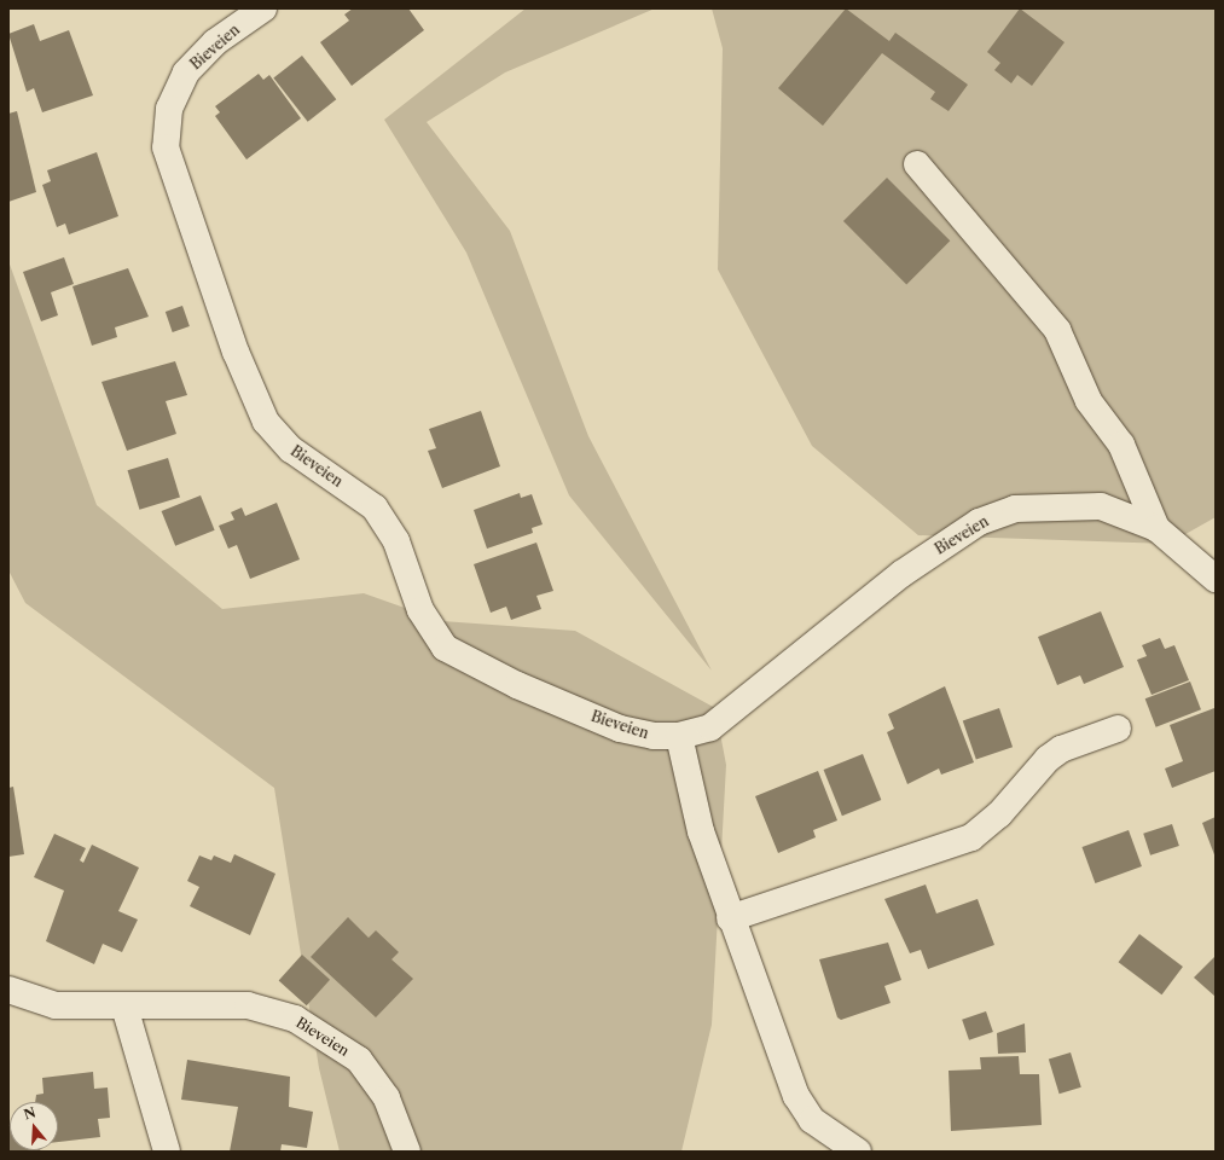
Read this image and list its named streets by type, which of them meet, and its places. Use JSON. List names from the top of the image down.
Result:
{
  "streets": {
    "street": ["Bieveien"]
  },
  "north": "top"
}
